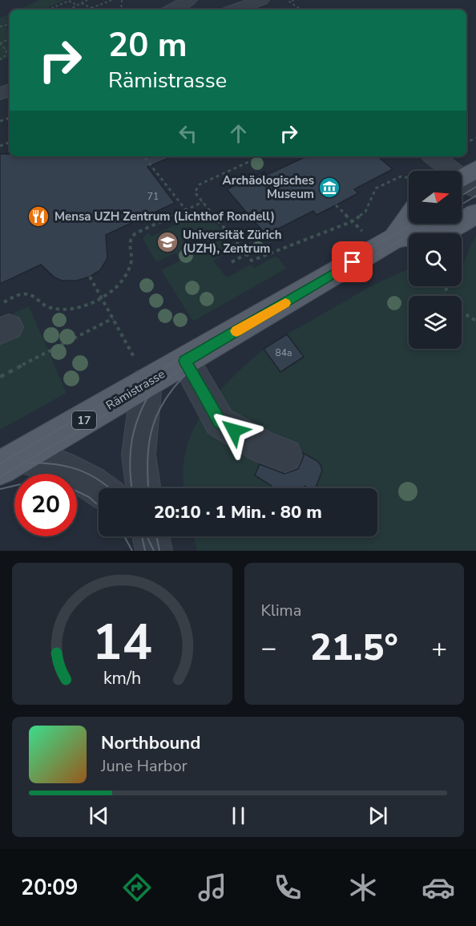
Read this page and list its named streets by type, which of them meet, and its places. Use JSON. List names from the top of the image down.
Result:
{
  "streets": {
    "main road": ["Rämistrasse", "17"]
  },
  "places": {
    "museum": ["Archäologisches Museum"],
    "restaurant": ["Mensa UZH Zentrum (Lichthof Rondell)"],
    "school or university": ["Universität Zürich (UZH), Zentrum"]
  },
  "house_numbers": ["71", "84a"],
  "north": "right",
  "page": {
    "turn": ["20 m", "Rämistrasse"],
    "limit": "20",
    "trip": "20:10 · 1 Min. · 80 m",
    "tile": "Klima",
    "heat": ["−", "21.5°", "+"],
    "song": ["Northbound", "June Harbor"],
    "tabs": "20:09",
    "gauge": ["14", "km/h"]
  }
}
